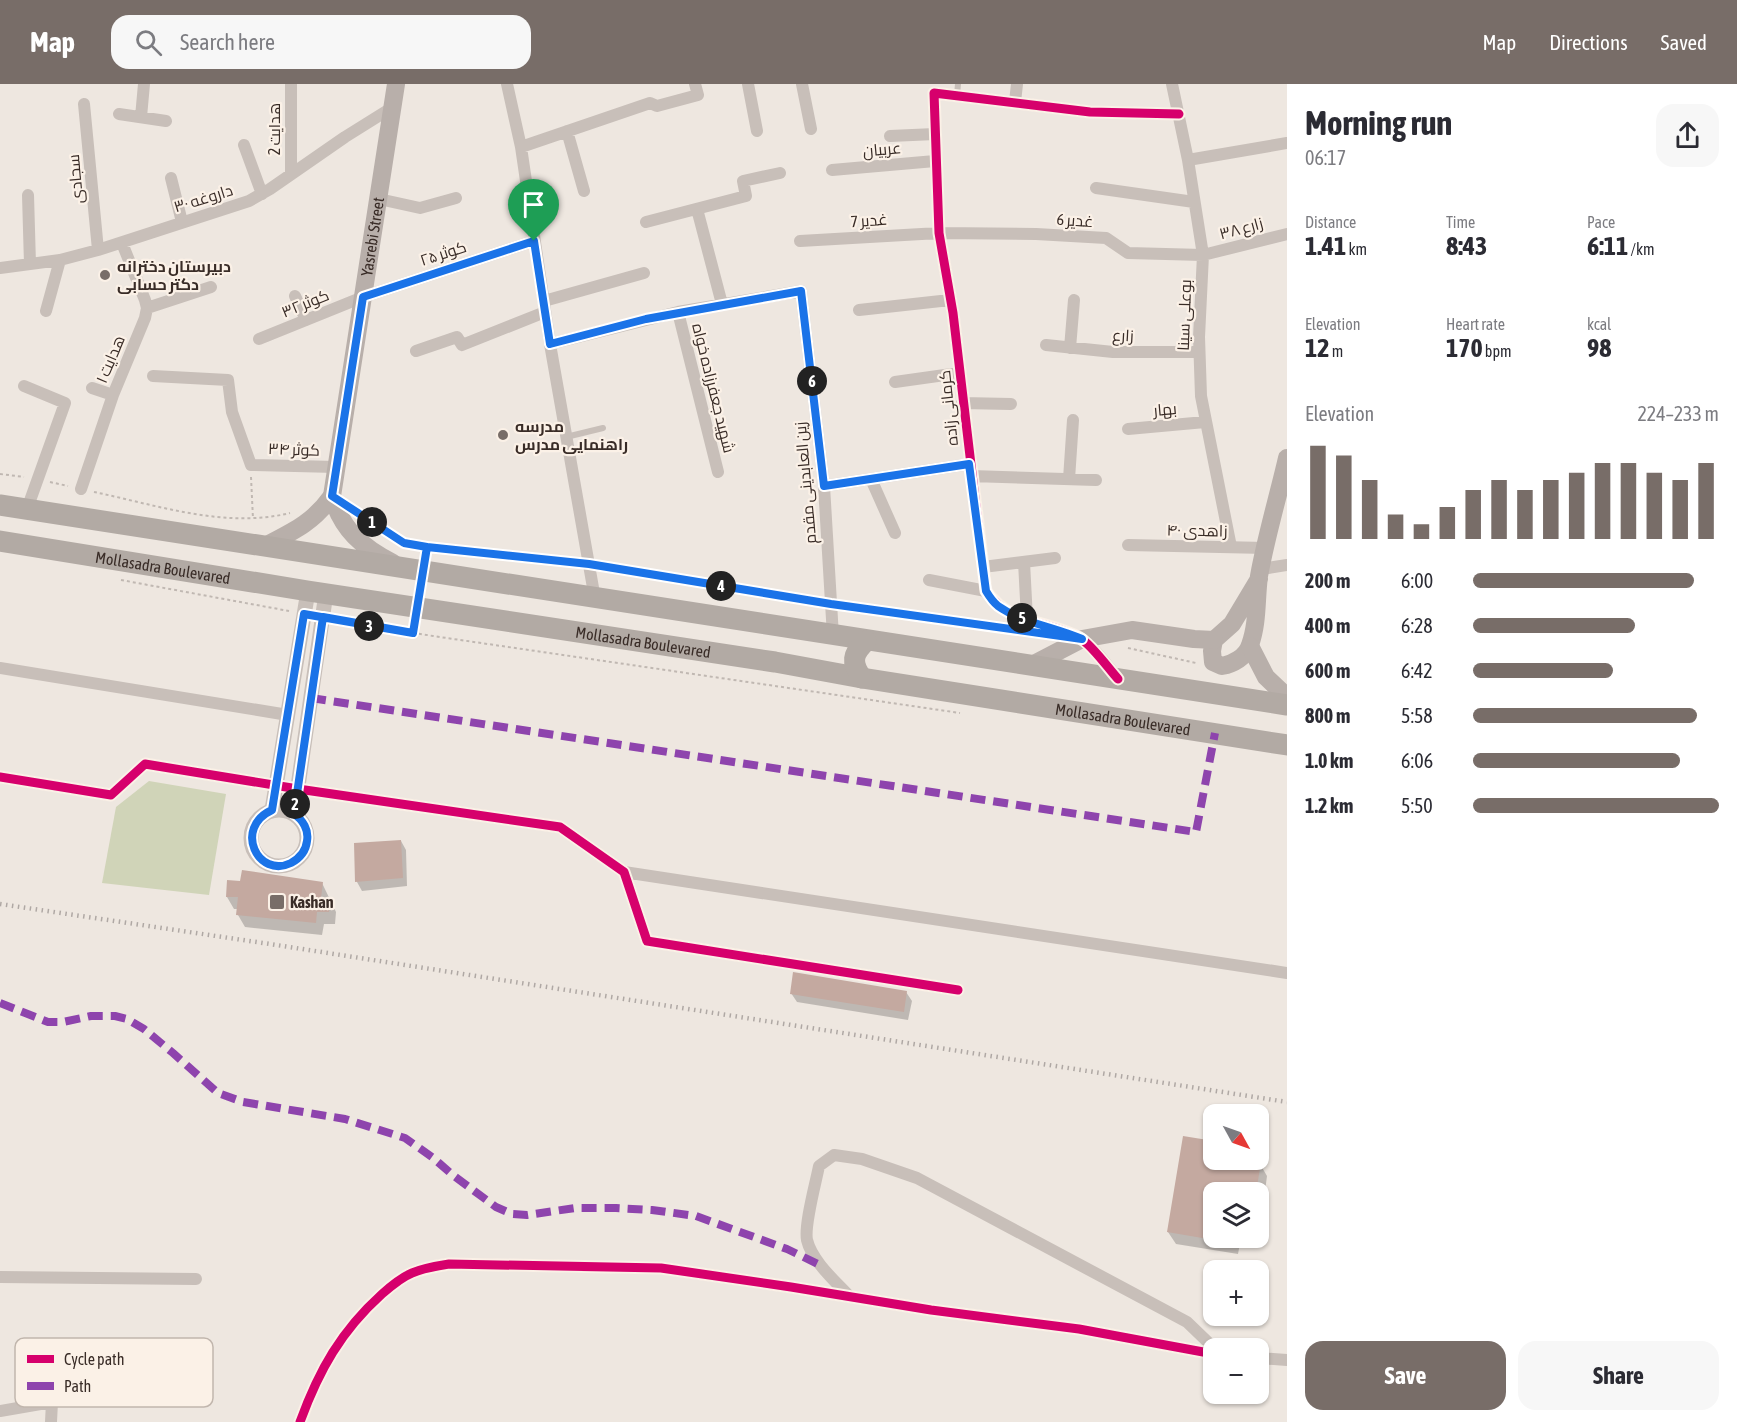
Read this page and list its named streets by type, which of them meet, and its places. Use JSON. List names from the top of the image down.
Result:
{
  "streets": {
    "highway": ["Mollasadra Boulevared"],
    "main road": ["Yasrebi Street"],
    "street": [
      "هدایت 2",
      "عربیان",
      "سجادی",
      "داروغه ۳۰",
      "غدیر 7",
      "غدیر 6",
      "زارع ۳۸",
      "کوثر ۲۵",
      "کوثر ۳۲",
      "بوعلی سینا",
      "زارع",
      "هدایت ۱",
      "شهید جعفرزاده خواه",
      "کرمانی زاده",
      "بهار",
      "کوثر ۳۴",
      "زین العابدینی مقدم",
      "زاهدی ۴۰"
    ]
  },
  "crossings": [
    ["هدایت 2", "داروغه ۳۰"],
    ["عربیان", "کرمانی زاده"],
    ["سجادی", "داروغه ۳۰"],
    ["داروغه ۳۰", "Yasrebi Street"],
    ["غدیر 7", "غدیر 6"],
    ["غدیر 7", "کرمانی زاده"],
    ["غدیر 6", "زارع ۳۸"],
    ["غدیر 6", "بوعلی سینا"],
    ["غدیر 6", "کرمانی زاده"],
    ["زارع ۳۸", "بوعلی سینا"],
    ["Yasrebi Street", "کوثر ۲۵"],
    ["Yasrebi Street", "کوثر ۳۲"],
    ["Yasrebi Street", "کوثر ۳۴"],
    ["کوثر ۲۵", "کوثر ۳۲"],
    ["بوعلی سینا", "زارع"],
    ["بوعلی سینا", "بهار"],
    ["بوعلی سینا", "زاهدی ۴۰"]
  ],
  "places": {
    "other": ["دبیرستان دخترانه دکتر حسابی", "مدرسه راهنمایی مدرس"],
    "transit": ["Kashan"]
  },
  "legend": ["Cycle path", "Path"],
  "north": "bottom right",
  "page": {
    "header": "Map",
    "search": "Search here",
    "nav": ["Map", "Directions", "Saved"],
    "heading": ["Morning run", "06:17"],
    "stats": [
      ["Distance", "1.41 km"],
      ["Time", "8:43"],
      ["Pace", "6:11 /km"],
      ["Elevation", "12 m"],
      ["Heart rate", "170 bpm"],
      ["kcal", "98"]
    ],
    "pins": [
      "6",
      "1",
      "4",
      "5",
      "3",
      "2"
    ],
    "chart": ["Elevation", "224–233 m"],
    "list": [
      {
        "name": "200 m",
        "note": "6:00"
      },
      {
        "name": "400 m",
        "note": "6:28"
      },
      {
        "name": "600 m",
        "note": "6:42"
      },
      {
        "name": "800 m",
        "note": "5:58"
      },
      {
        "name": "1.0 km",
        "note": "6:06"
      },
      {
        "name": "1.2 km",
        "note": "5:50"
      }
    ],
    "map_buttons": ["+", "−"],
    "buttons": ["Save", "Share"]
  }
}
